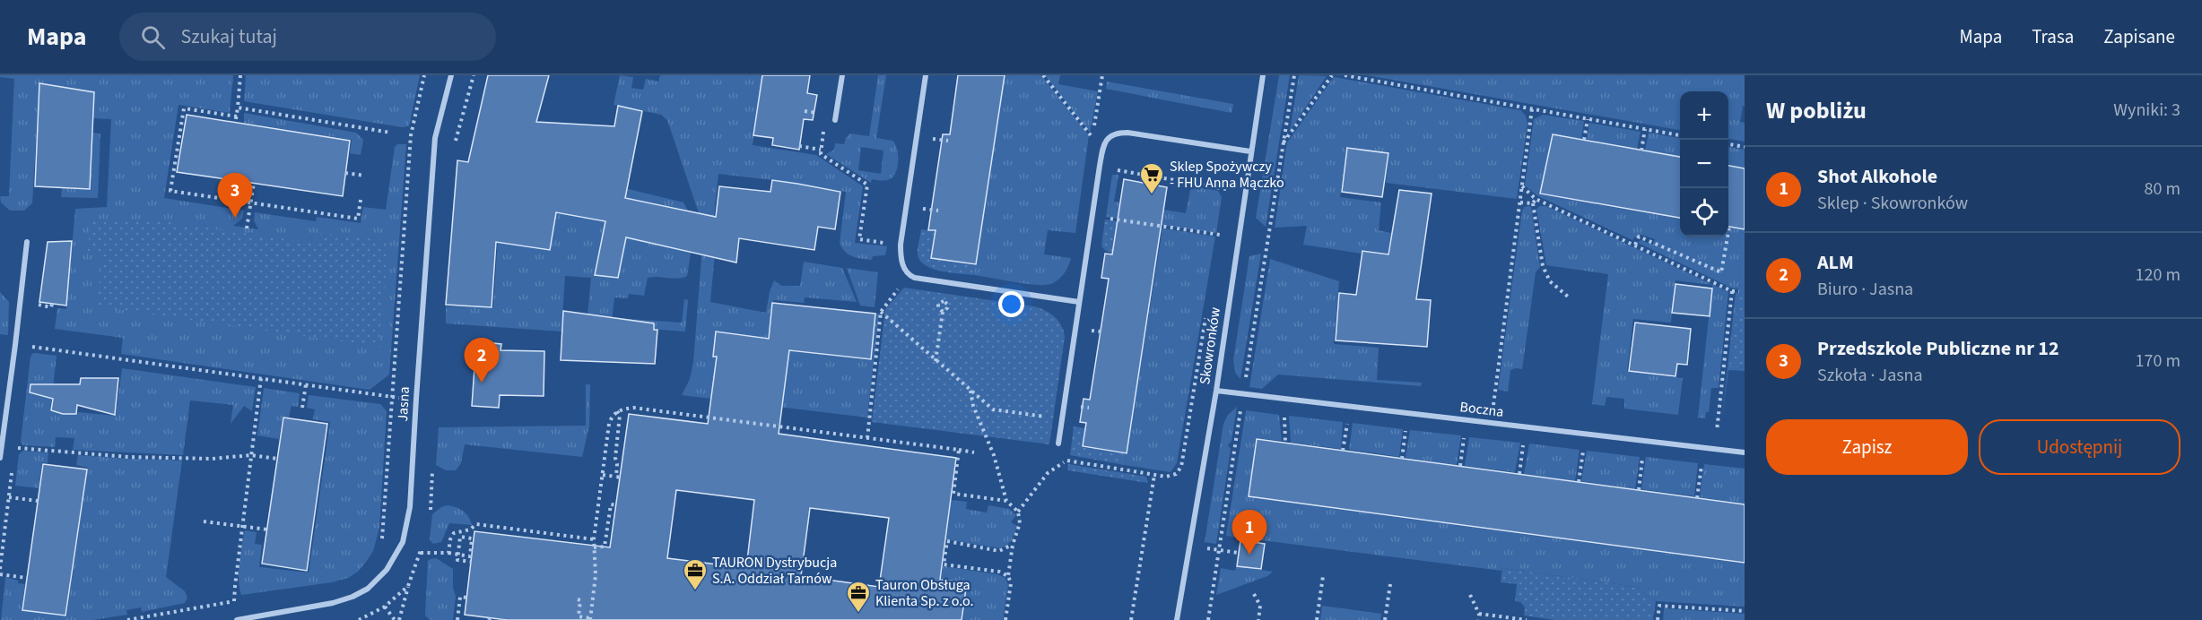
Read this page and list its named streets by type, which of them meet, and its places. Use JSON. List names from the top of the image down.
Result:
{
  "streets": {
    "street": ["Skowronków", "Jasna", "Boczna"]
  },
  "crossings": [
    ["Skowronków", "Boczna"]
  ],
  "places": {
    "supermarket": ["Sklep Spożywczy - FHU Anna Mączko"],
    "office": ["TAURON Dystrybucja S.A. Oddział Tarnów", "Tauron Obsługa Klienta Sp. z o.o."]
  },
  "page": {
    "header": "Mapa",
    "search": "Szukaj tutaj",
    "nav": ["Mapa", "Trasa", "Zapisane"],
    "heading": ["W pobliżu", "Wyniki: 3"],
    "map_buttons": ["+", "−"],
    "list": [
      {
        "mark": "1",
        "name": "Shot Alkohole",
        "note": "Sklep · Skowronków",
        "value": "80 m"
      },
      {
        "mark": "2",
        "name": "ALM",
        "note": "Biuro · Jasna",
        "value": "120 m"
      },
      {
        "mark": "3",
        "name": "Przedszkole Publiczne nr 12",
        "note": "Szkoła · Jasna",
        "value": "170 m"
      }
    ],
    "pins": ["3", "2", "1"],
    "buttons": ["Zapisz", "Udostępnij"]
  }
}
